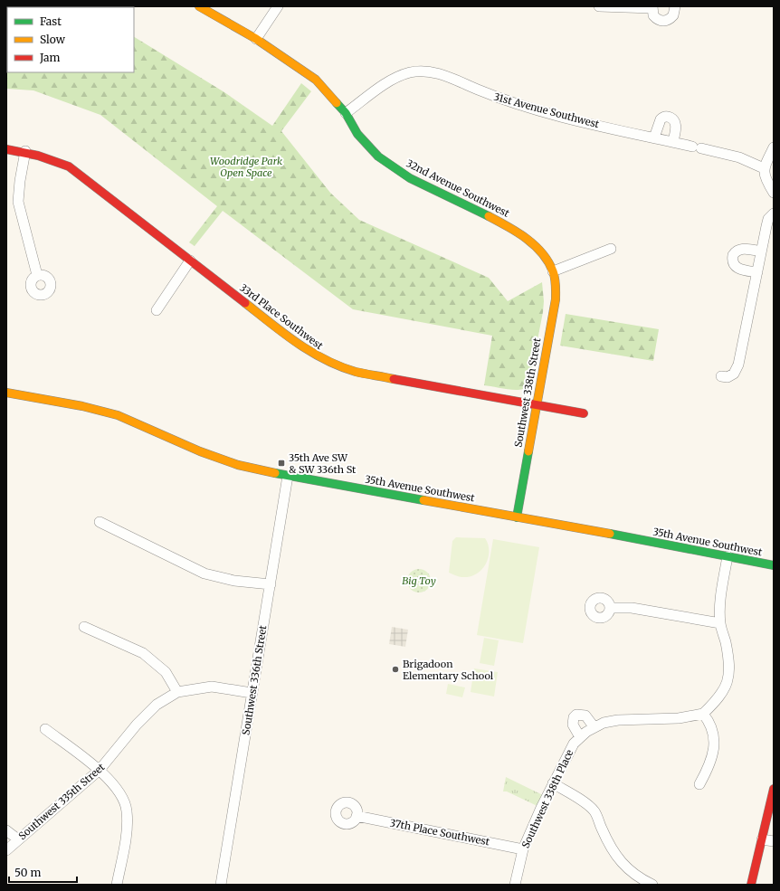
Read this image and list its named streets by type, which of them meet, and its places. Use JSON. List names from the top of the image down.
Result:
{
  "streets": {
    "street": [
      "31st Avenue Southwest",
      "32nd Avenue Southwest",
      "33rd Place Southwest",
      "Southwest 338th Street",
      "35th Avenue Southwest",
      "Southwest 336th Street",
      "Southwest 338th Place",
      "Southwest 335th Street",
      "37th Place Southwest"
    ]
  },
  "crossings": [
    ["31st Avenue Southwest", "32nd Avenue Southwest"],
    ["32nd Avenue Southwest", "Southwest 338th Street"],
    ["33rd Place Southwest", "Southwest 338th Street"],
    ["Southwest 338th Street", "35th Avenue Southwest"],
    ["35th Avenue Southwest", "Southwest 336th Street"],
    ["Southwest 338th Place", "37th Place Southwest"]
  ],
  "parks": ["Woodridge Park Open Space", "Big Toy"],
  "places": {
    "transit": ["35th Ave SW & SW 336th St"],
    "other": ["Brigadoon Elementary School"]
  },
  "legend": ["Fast", "Slow", "Jam"],
  "scale_bar": "50 m"
}
